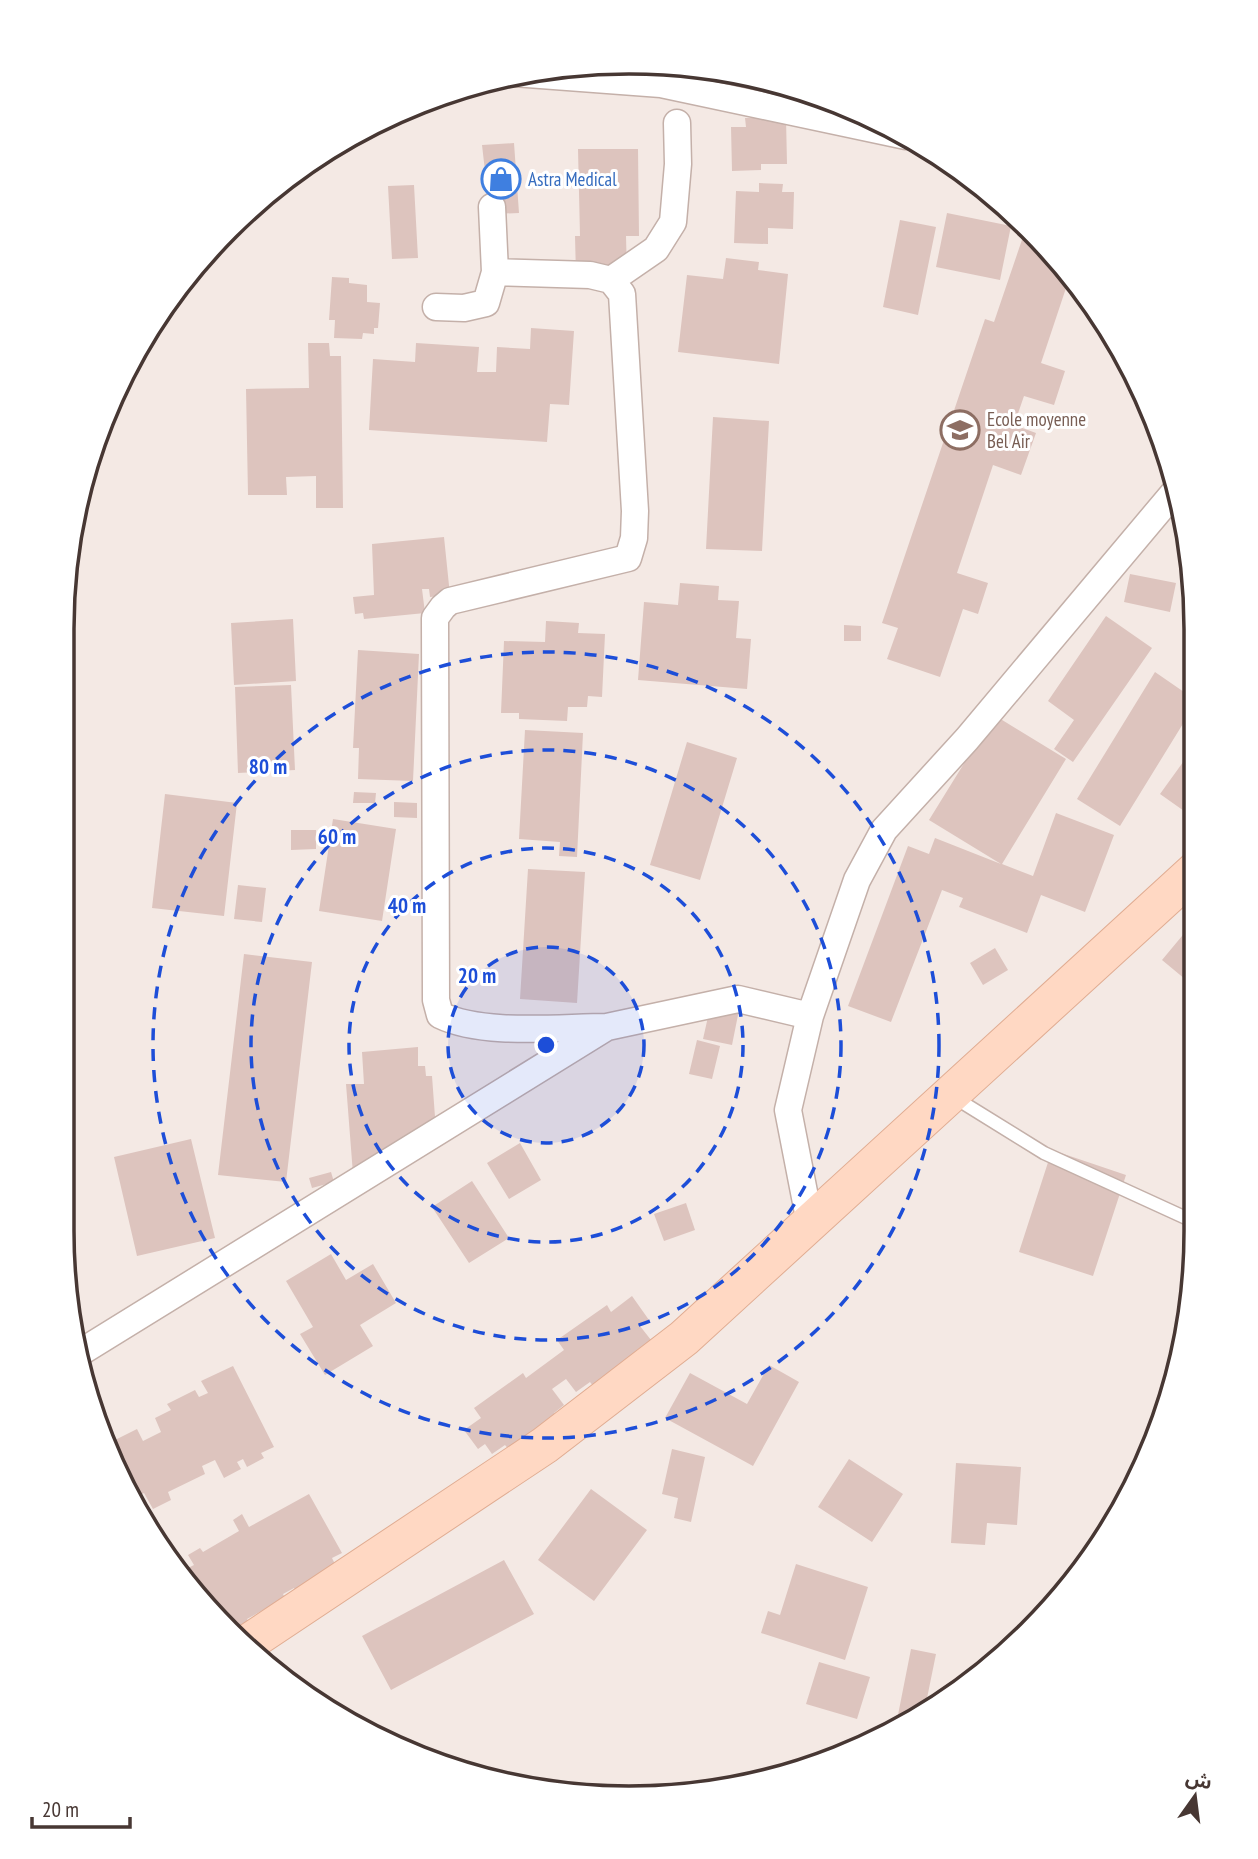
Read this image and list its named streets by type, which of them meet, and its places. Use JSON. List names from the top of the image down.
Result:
{
  "places": {
    "shop": ["Astra Medical"],
    "school or university": ["Ecole moyenne Bel Air"]
  },
  "scale_bar": "20 m",
  "north": "top",
  "rings": [
    "80 m",
    "60 m",
    "40 m",
    "20 m"
  ]
}
